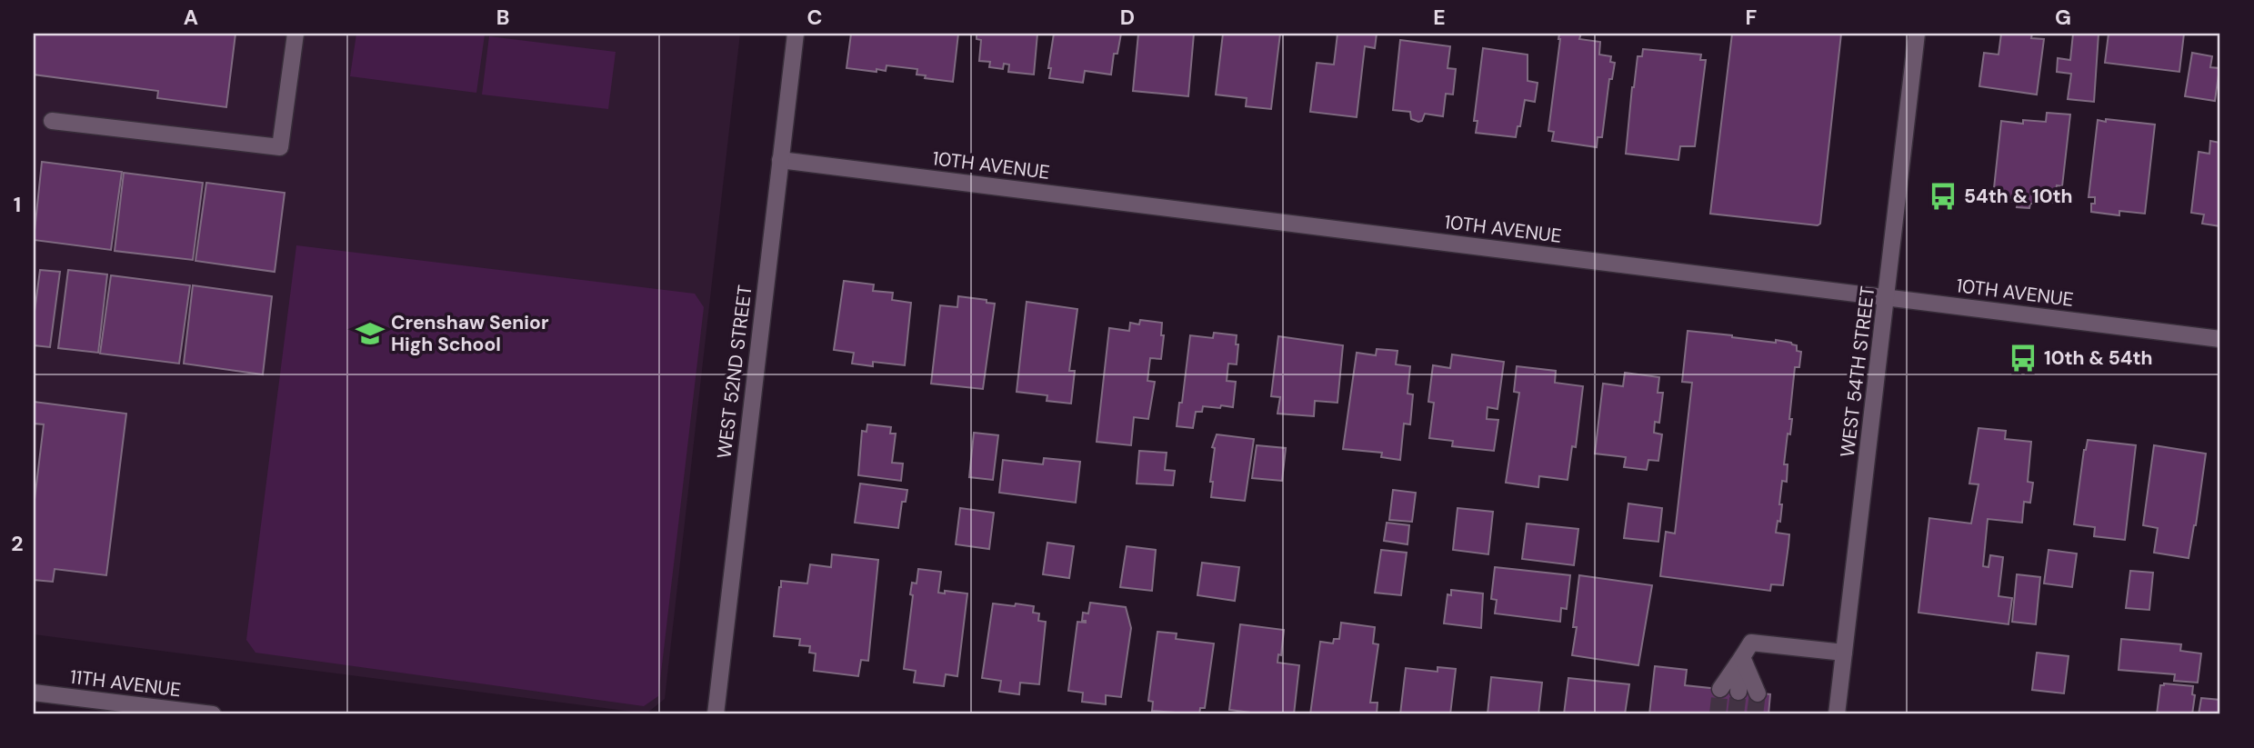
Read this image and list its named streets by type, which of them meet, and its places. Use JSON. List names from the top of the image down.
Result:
{
  "streets": {
    "street": [
      "10TH AVENUE",
      "WEST 52ND STREET",
      "WEST 54TH STREET",
      "11TH AVENUE"
    ]
  },
  "crossings": [
    ["10TH AVENUE", "WEST 52ND STREET"],
    ["10TH AVENUE", "WEST 54TH STREET"]
  ],
  "places": {
    "bus stop": ["54th & 10th", "10th & 54th"],
    "school or university": ["Crenshaw Senior High School"]
  },
  "grid": {
    "columns": [
      "A",
      "B",
      "C",
      "D",
      "E",
      "F",
      "G"
    ],
    "rows": ["1", "2"]
  }
}
